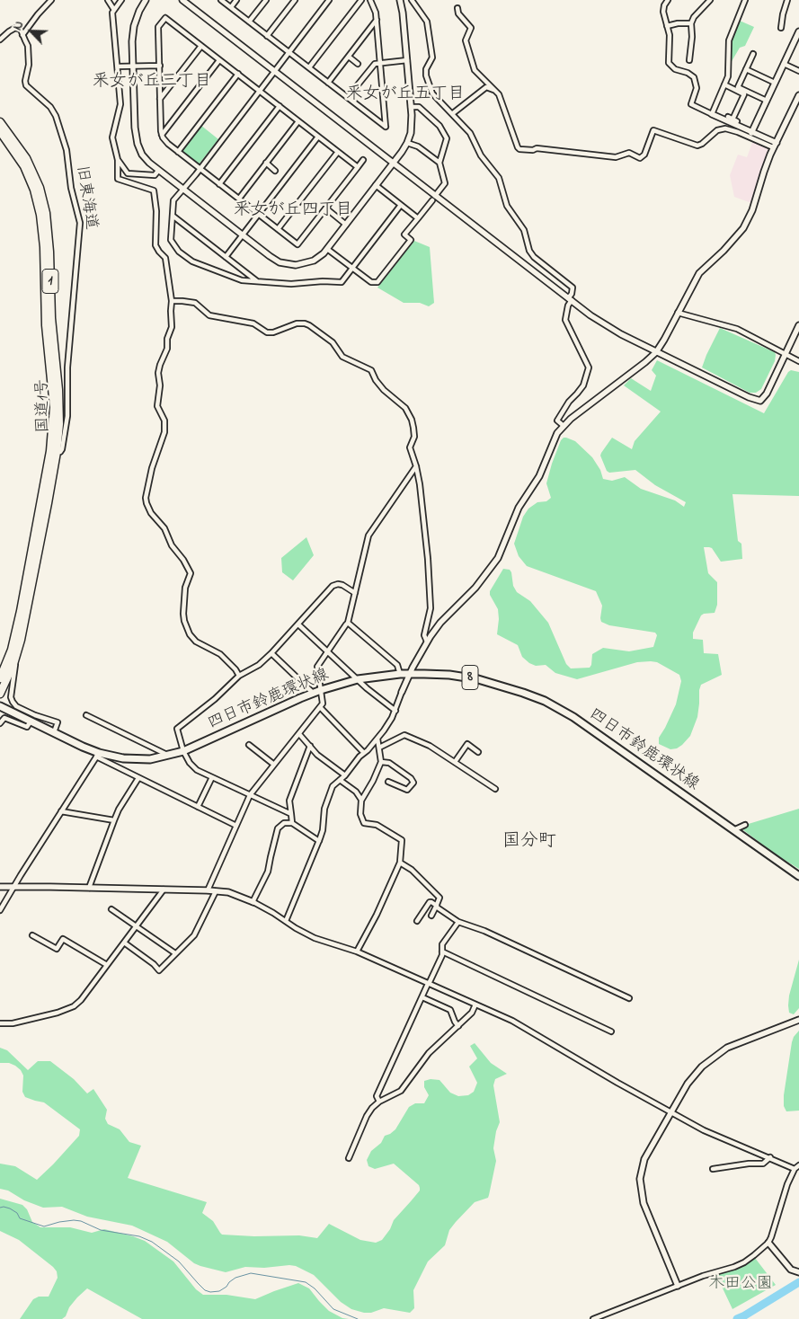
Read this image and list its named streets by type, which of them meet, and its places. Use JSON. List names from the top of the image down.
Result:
{
  "streets": {
    "highway": ["1", "国道1号"],
    "main road": ["8", "四日市鈴鹿環状線"],
    "street": ["旧東海道"]
  },
  "crossings": [
    ["旧東海道", "国道1号"]
  ],
  "districts": [
    "釆女が丘三丁目",
    "釆女が丘五丁目",
    "釆女が丘四丁目",
    "国分町"
  ],
  "parks": ["木田公園"],
  "north": "top left"
}
